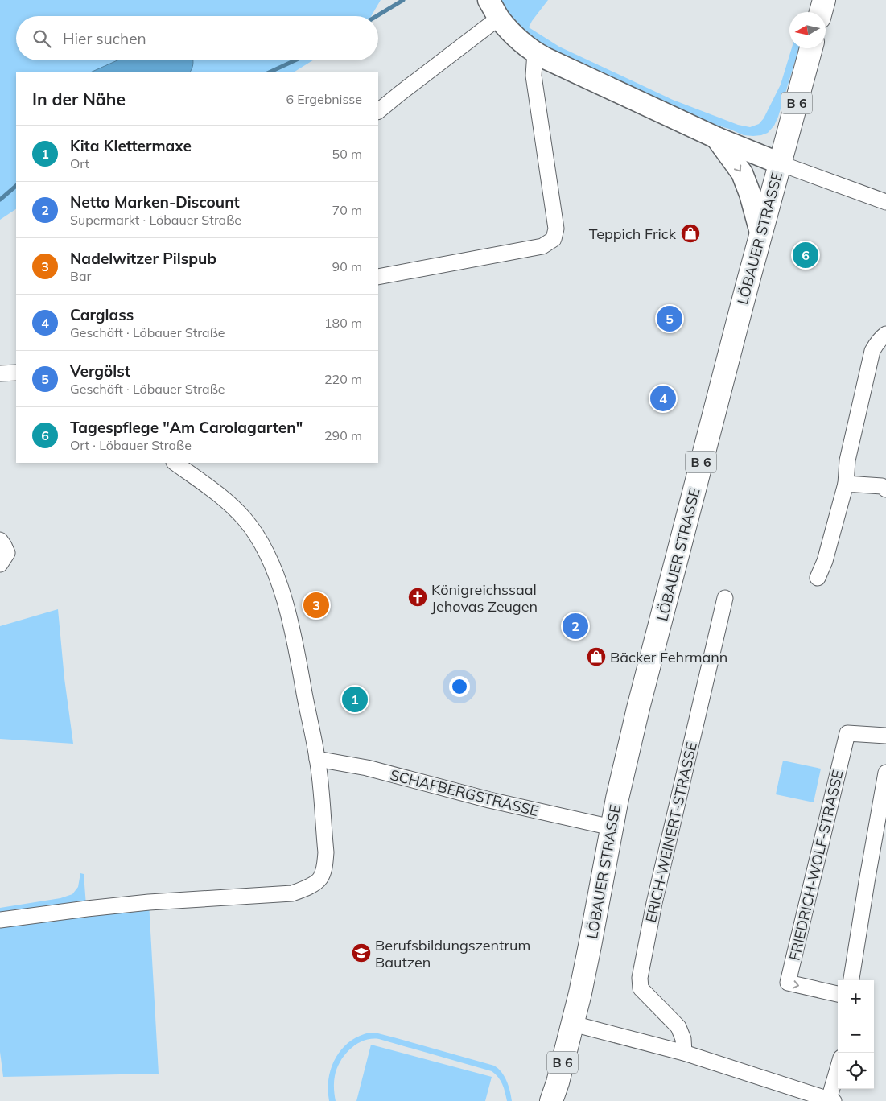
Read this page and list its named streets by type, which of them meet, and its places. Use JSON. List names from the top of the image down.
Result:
{
  "streets": {
    "main road": ["B 6", "LÖBAUER STRASSE"],
    "street": ["SCHAFBERGSTRASSE", "ERICH-WEINERT-STRASSE", "FRIEDRICH-WOLF-STRASSE"]
  },
  "crossings": [
    ["B 6", "LÖBAUER STRASSE"],
    ["LÖBAUER STRASSE", "SCHAFBERGSTRASSE"]
  ],
  "places": {
    "shop": ["Teppich Frick", "Bäcker Fehrmann"],
    "church": ["Königreichssaal Jehovas Zeugen"],
    "school or university": ["Berufsbildungszentrum Bautzen"]
  },
  "north": "left",
  "page": {
    "search": "Hier suchen",
    "heading": ["In der Nähe", "6 Ergebnisse"],
    "list": [
      {
        "mark": "1",
        "name": "Kita Klettermaxe",
        "note": "Ort",
        "value": "50 m"
      },
      {
        "mark": "2",
        "name": "Netto Marken-Discount",
        "note": "Supermarkt · Löbauer Straße",
        "value": "70 m"
      },
      {
        "mark": "3",
        "name": "Nadelwitzer Pilspub",
        "note": "Bar",
        "value": "90 m"
      },
      {
        "mark": "4",
        "name": "Carglass",
        "note": "Geschäft · Löbauer Straße",
        "value": "180 m"
      },
      {
        "mark": "5",
        "name": "Vergölst",
        "note": "Geschäft · Löbauer Straße",
        "value": "220 m"
      },
      {
        "mark": "6",
        "name": "Tagespflege \"Am Carolagarten\"",
        "note": "Ort · Löbauer Straße",
        "value": "290 m"
      }
    ],
    "pins": [
      "6",
      "5",
      "4",
      "3",
      "2",
      "1"
    ],
    "map_buttons": ["+", "−"]
  }
}
